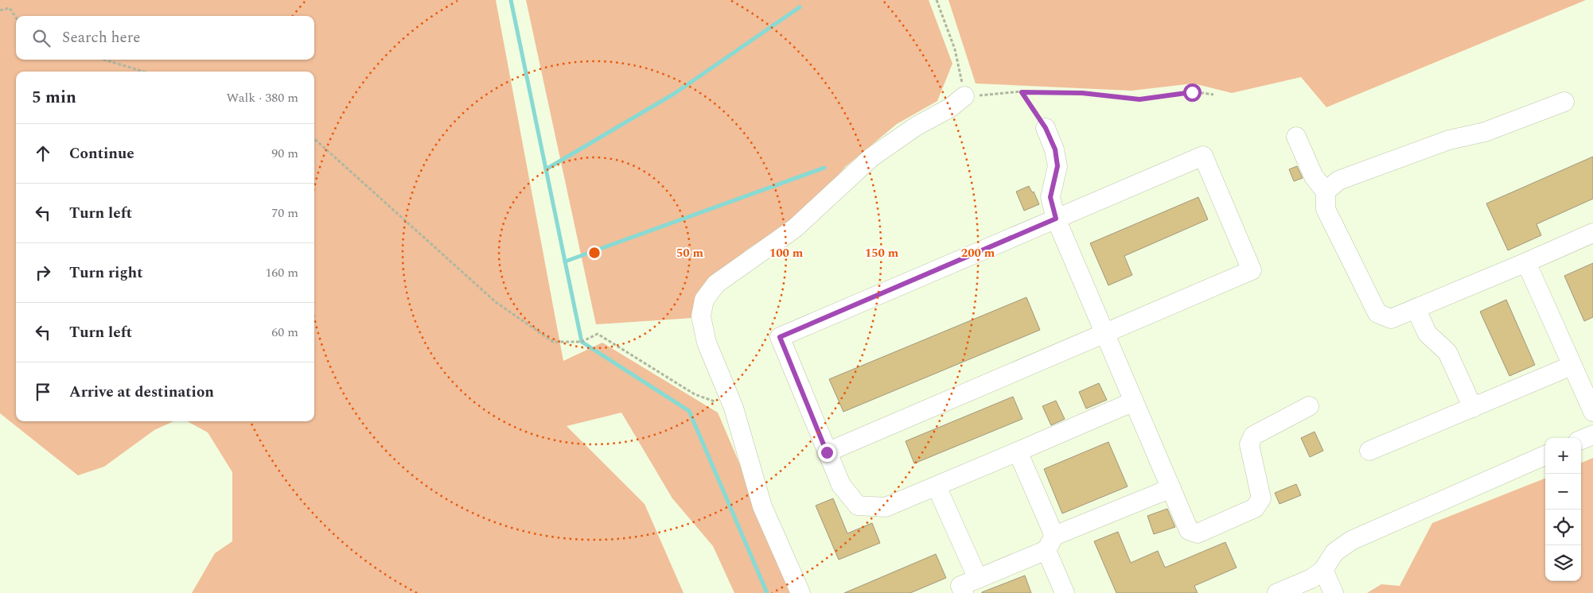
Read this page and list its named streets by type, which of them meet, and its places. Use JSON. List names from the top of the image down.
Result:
{
  "page": {
    "search": "Search here",
    "heading": ["5 min", "Walk · 380 m"],
    "list": [
      ["Continue", "90 m"],
      ["Turn left", "70 m"],
      ["Turn right", "160 m"],
      ["Turn left", "60 m"],
      "Arrive at destination"
    ],
    "map_buttons": ["+", "−"]
  },
  "rings": [
    "50 m",
    "100 m",
    "150 m",
    "200 m"
  ]
}
